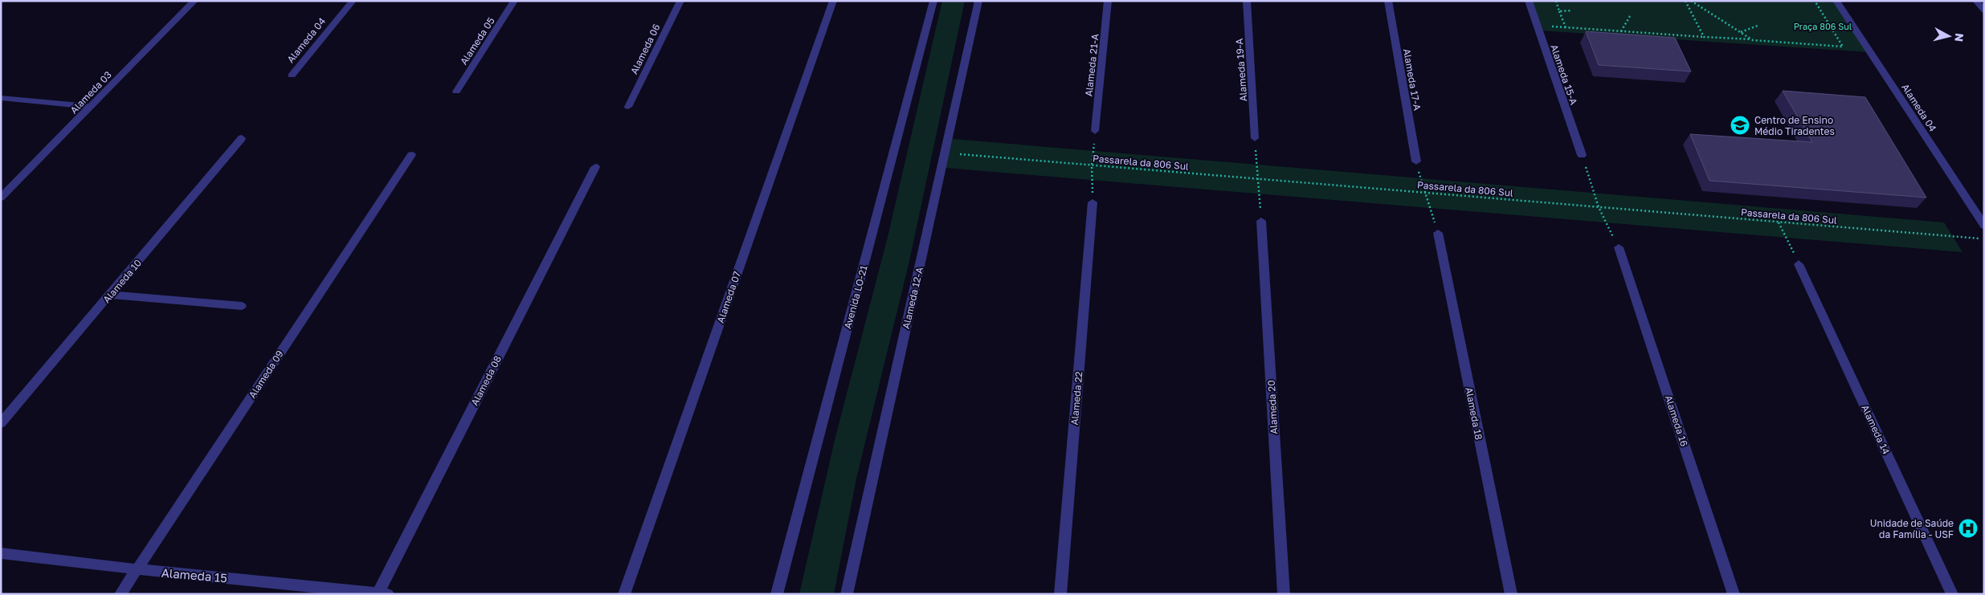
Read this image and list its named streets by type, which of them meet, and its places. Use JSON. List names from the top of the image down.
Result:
{
  "streets": {
    "street": [
      "Alameda 04",
      "Alameda 05",
      "Alameda 06",
      "Alameda 21-A",
      "Alameda 19-A",
      "Alameda 15-A",
      "Alameda 17-A",
      "Alameda 03",
      "Alameda 10",
      "Alameda 07",
      "Avenida LO-21",
      "Alameda 12-A",
      "Alameda 09",
      "Alameda 08",
      "Alameda 22",
      "Alameda 20",
      "Alameda 18",
      "Alameda 16",
      "Alameda 14",
      "Alameda 15"
    ],
    "path": ["Passarela da 806 Sul"]
  },
  "crossings": [
    ["Passarela da 806 Sul", "Alameda 12-A"],
    ["Alameda 09", "Alameda 15"],
    ["Alameda 08", "Alameda 15"]
  ],
  "parks": ["Praça 806 Sul"],
  "places": {
    "school or university": ["Centro de Ensino Médio Tiradentes"],
    "hospital": ["Unidade de Saúde da Família - USF"]
  },
  "north": "right"
}
